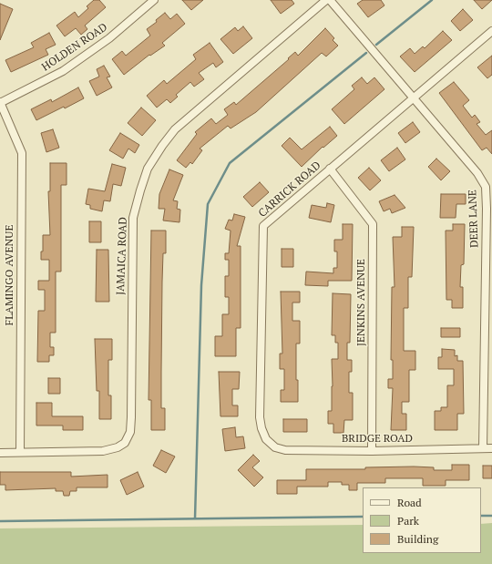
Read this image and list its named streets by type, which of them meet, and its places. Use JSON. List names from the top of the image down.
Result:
{
  "streets": {
    "street": [
      "HOLDEN ROAD",
      "CARRICK ROAD",
      "DEER LANE",
      "JAMAICA ROAD",
      "FLAMINGO AVENUE",
      "JENKINS AVENUE",
      "BRIDGE ROAD"
    ]
  },
  "crossings": [
    ["HOLDEN ROAD", "FLAMINGO AVENUE"],
    ["CARRICK ROAD", "DEER LANE"],
    ["CARRICK ROAD", "JENKINS AVENUE"],
    ["CARRICK ROAD", "BRIDGE ROAD"],
    ["DEER LANE", "BRIDGE ROAD"],
    ["JAMAICA ROAD", "FLAMINGO AVENUE"],
    ["JENKINS AVENUE", "BRIDGE ROAD"]
  ],
  "legend": ["Road", "Park", "Building"]
}
